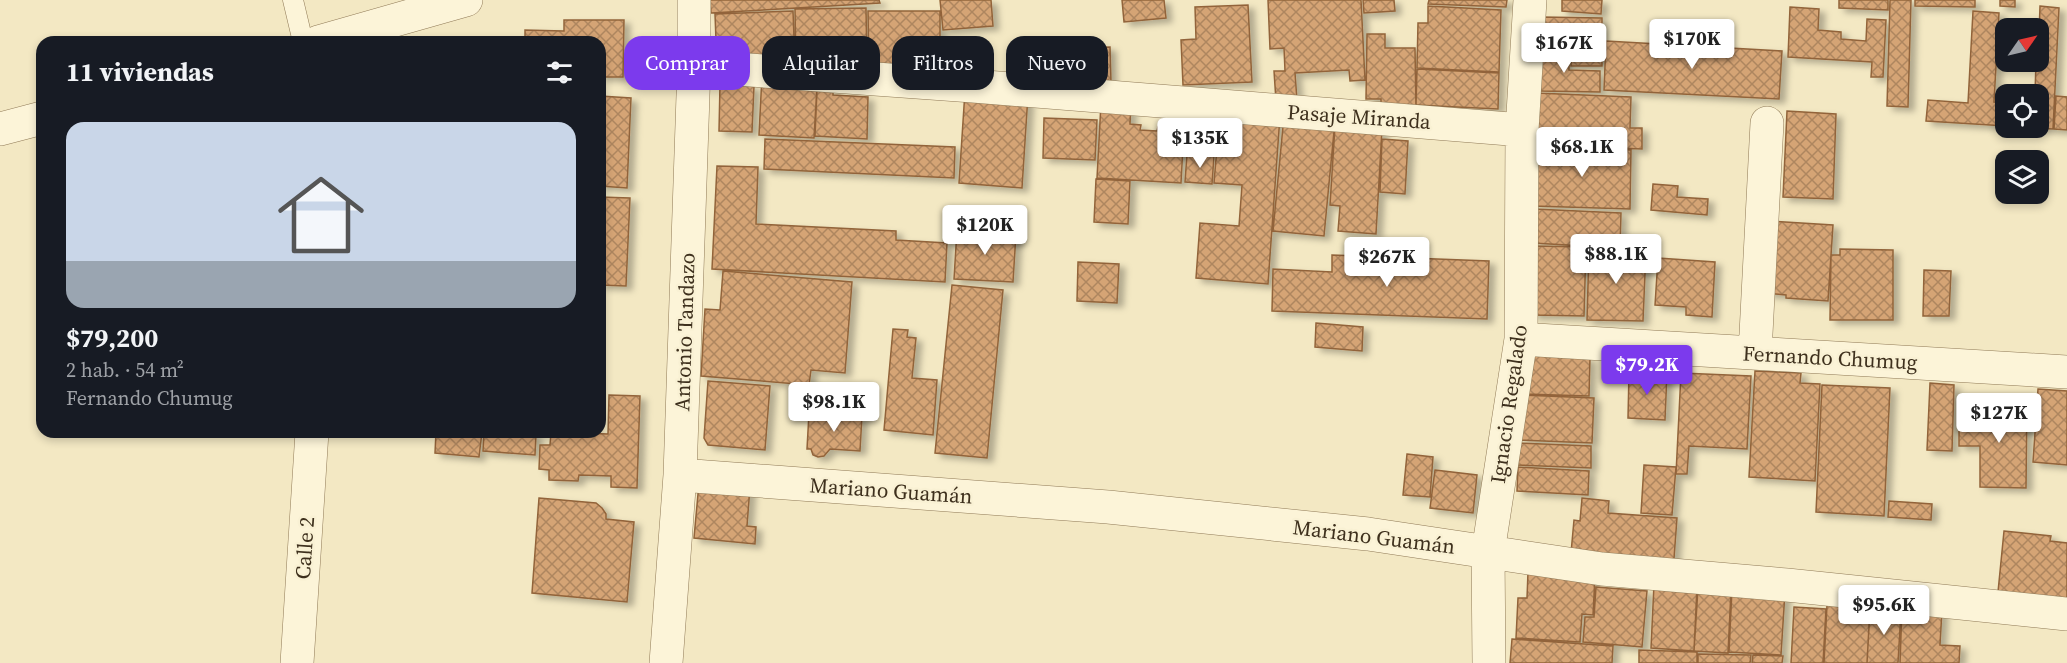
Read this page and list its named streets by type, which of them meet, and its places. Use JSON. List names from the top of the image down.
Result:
{
  "streets": {
    "street": [
      "Pasaje Miranda",
      "Antonio Tandazo",
      "Fernando Chumug",
      "Ignacio Regalado",
      "Mariano Guamán",
      "Calle 2"
    ]
  },
  "crossings": [
    ["Pasaje Miranda", "Ignacio Regalado"],
    ["Antonio Tandazo", "Mariano Guamán"],
    ["Fernando Chumug", "Ignacio Regalado"],
    ["Ignacio Regalado", "Mariano Guamán"]
  ],
  "north": "top right",
  "page": {
    "price": [
      "$170K",
      "$167K",
      "$135K",
      "$68.1K",
      "$120K",
      "$88.1K",
      "$267K",
      "$79.2K",
      "$98.1K",
      "$127K",
      "$95.6K"
    ],
    "chip": [
      "Comprar",
      "Alquilar",
      "Filtros",
      "Nuevo"
    ],
    "heading": "11 viviendas",
    "list": [
      {
        "name": "$79,200",
        "note": "2 hab. · 54 m² · Fernando Chumug"
      }
    ]
  }
}
